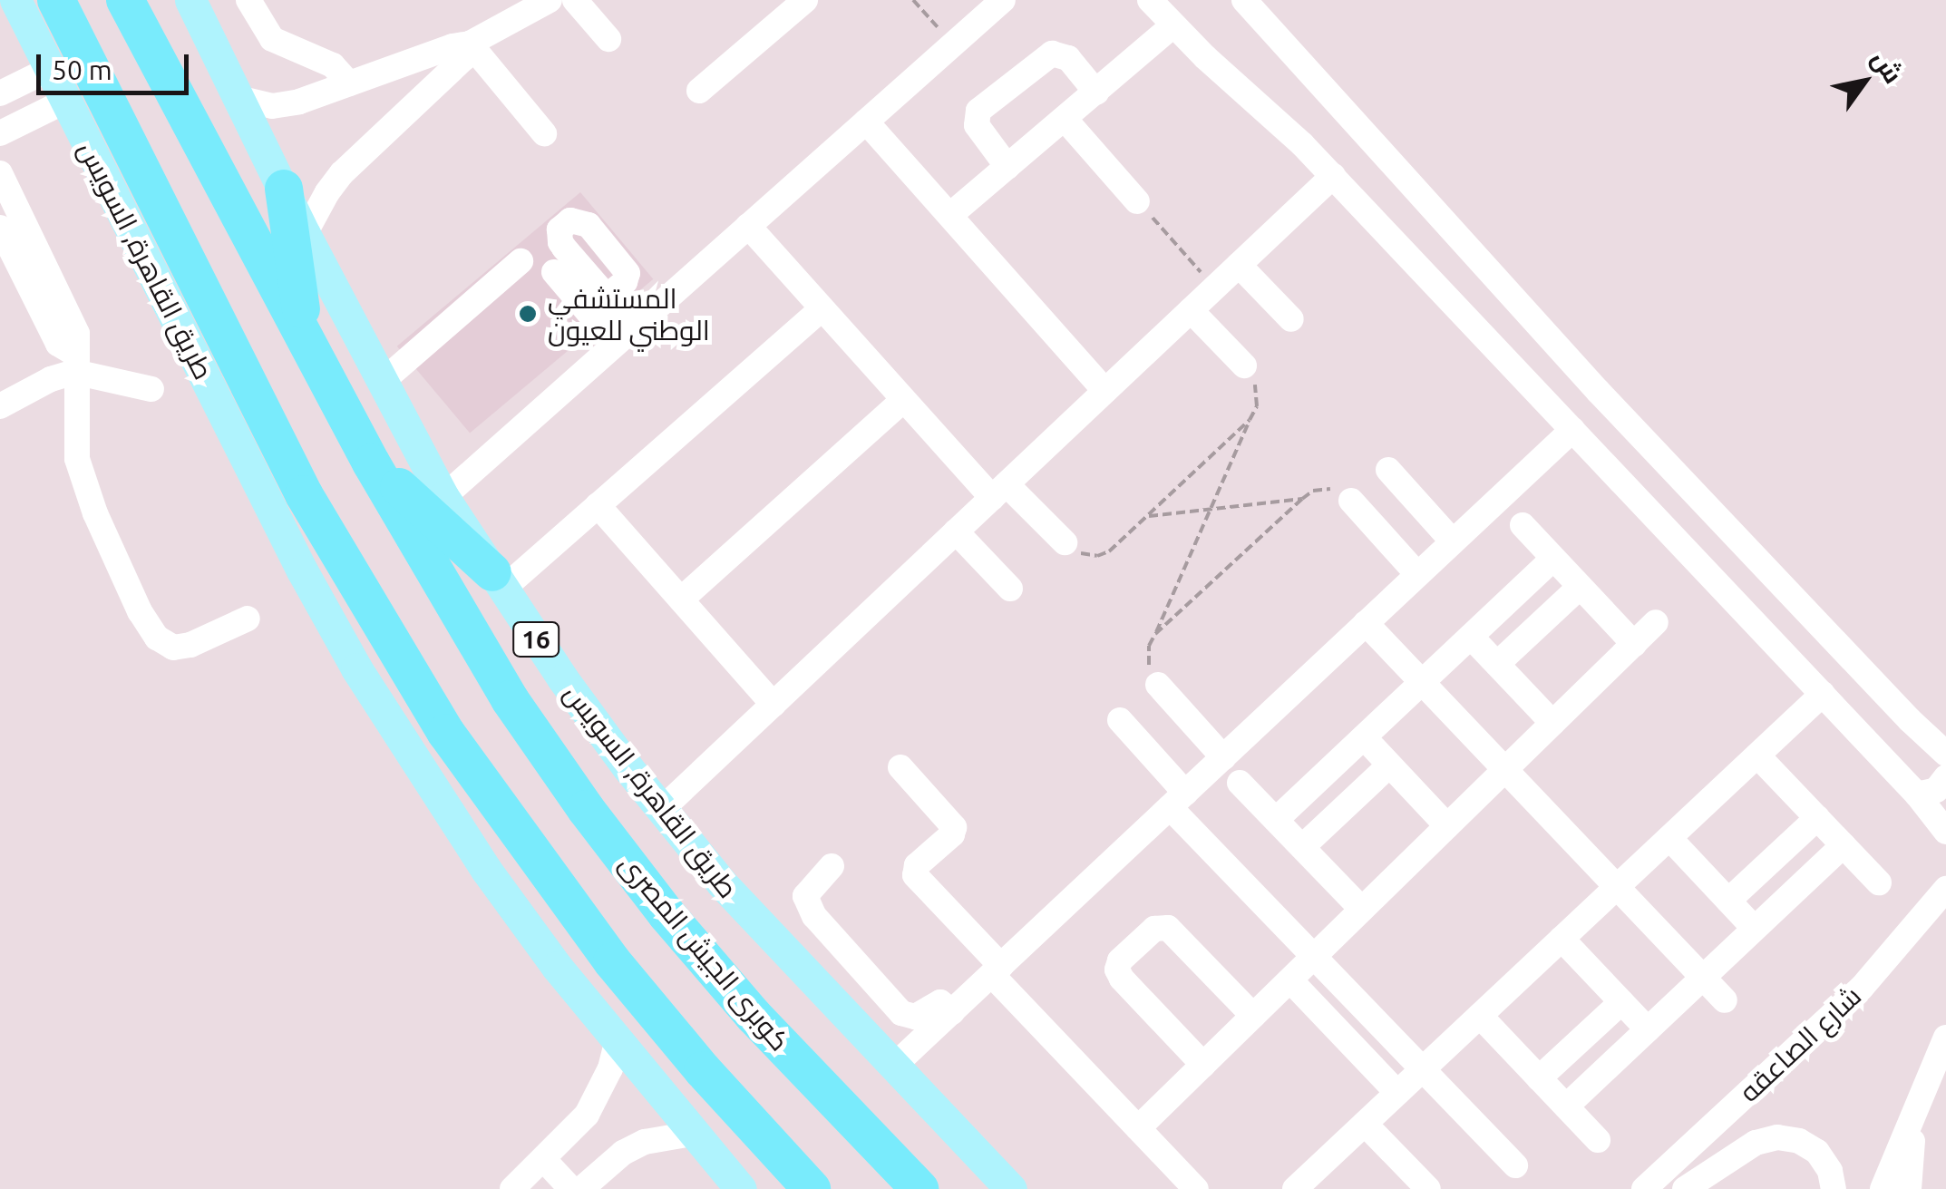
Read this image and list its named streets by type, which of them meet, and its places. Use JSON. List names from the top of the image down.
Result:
{
  "streets": {
    "highway": ["طريق القاهرة, السويس", "16", "كوبرى الجيش المصرى"],
    "street": ["شارع الصاعقه"]
  },
  "crossings": [
    ["طريق القاهرة, السويس", "16"],
    ["16", "كوبرى الجيش المصرى"]
  ],
  "places": ["المستشفي الوطني للعيون"],
  "scale_bar": "50 m",
  "north": "top right"
}
